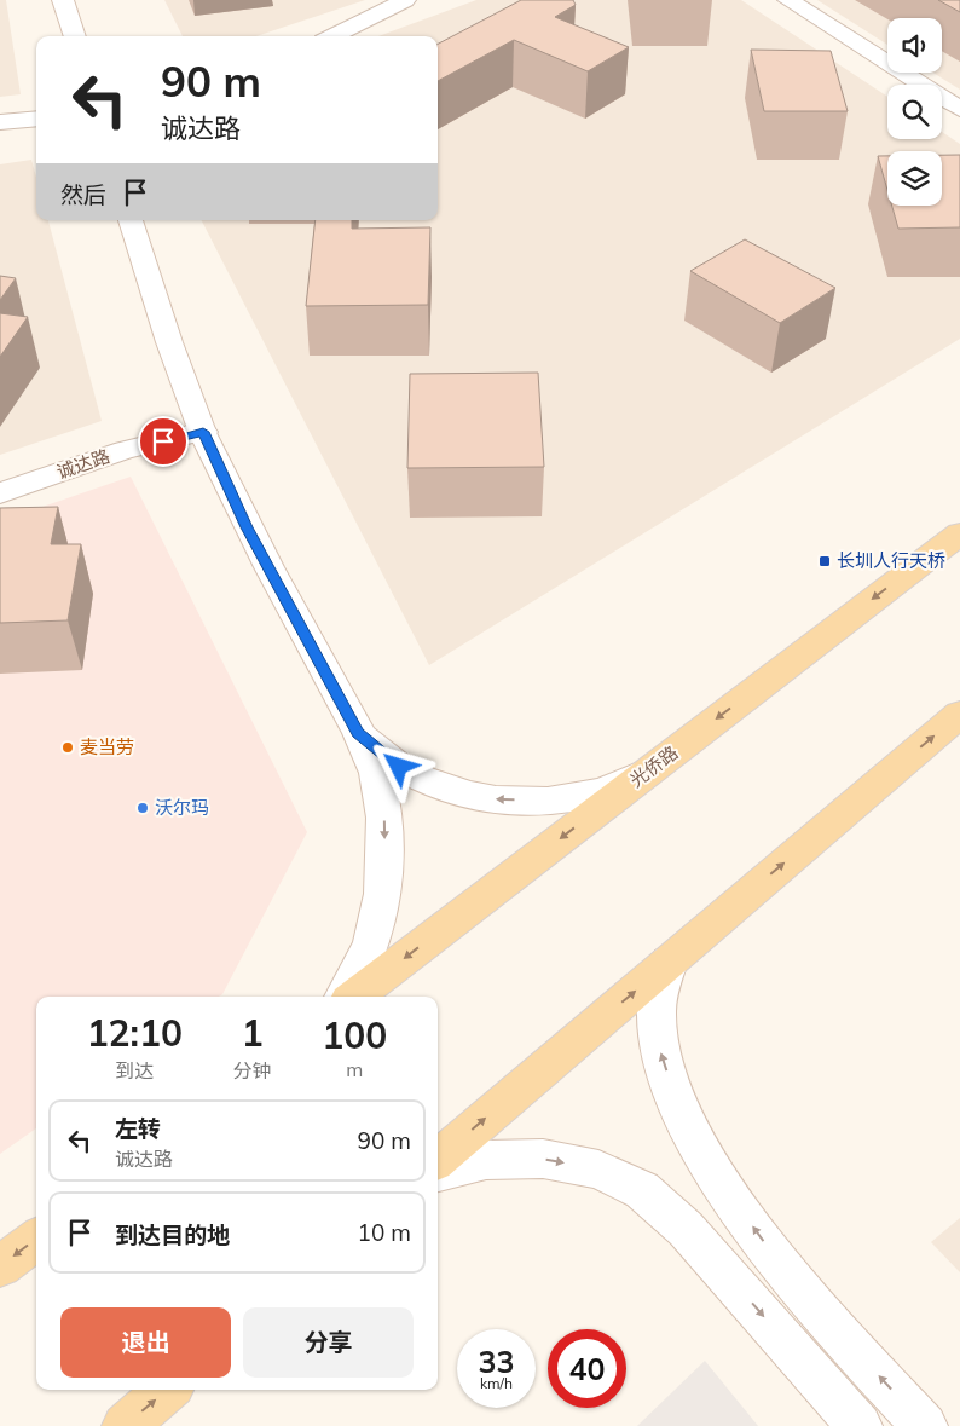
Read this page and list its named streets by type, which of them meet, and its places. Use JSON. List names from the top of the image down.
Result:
{
  "streets": {
    "main road": ["光侨路"],
    "street": ["诚达路"]
  },
  "places": {
    "transit": ["长圳人行天桥"],
    "other": ["麦当劳", "沃尔玛"]
  },
  "page": {
    "turn": ["90 m", "诚达路"],
    "then": "然后",
    "eta": [
      "12:10",
      "到达",
      "1",
      "分钟",
      "100",
      "m"
    ],
    "list": [
      {
        "name": "左转",
        "note": "诚达路",
        "value": "90 m"
      },
      {
        "name": "到达目的地",
        "value": "10 m"
      }
    ],
    "buttons": ["退出", "分享"],
    "speed": "33 km/h",
    "limit": "40"
  }
}
